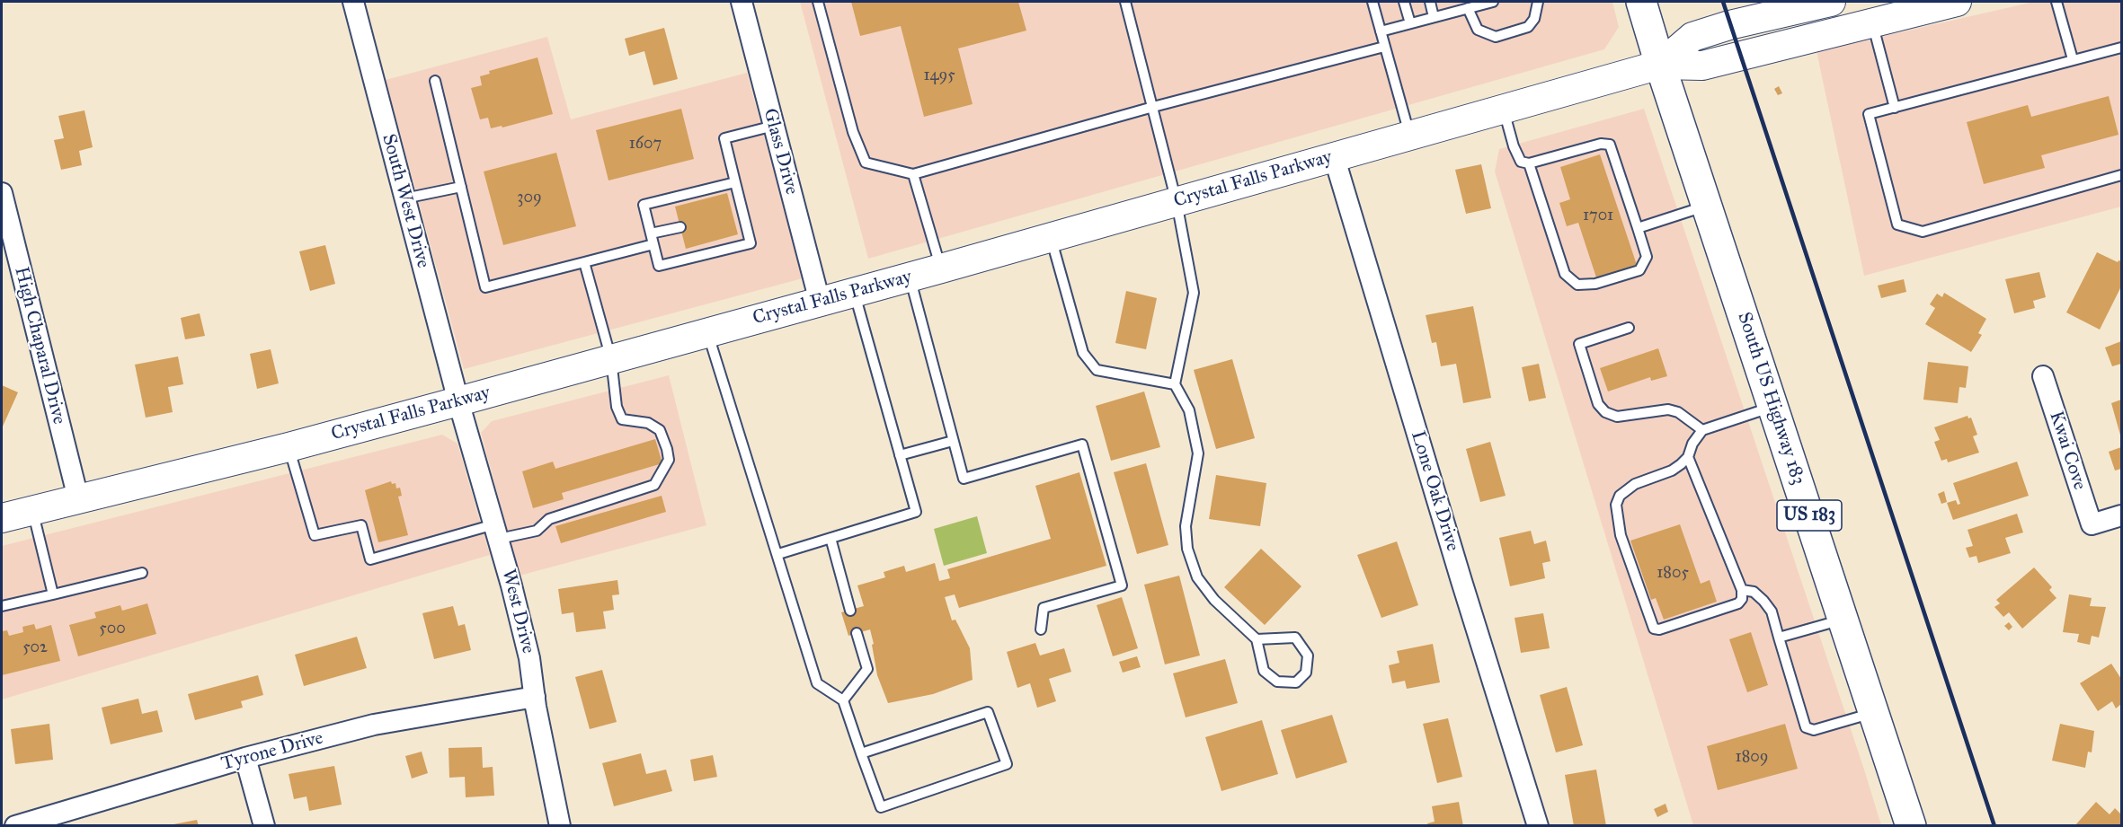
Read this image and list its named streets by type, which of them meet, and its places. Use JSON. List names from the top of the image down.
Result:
{
  "streets": {
    "main road": ["Crystal Falls Parkway", "South US Highway 183", "US 183"],
    "street": [
      "Glass Drive",
      "South West Drive",
      "High Chaparal Drive",
      "Kwai Cove",
      "Lone Oak Drive",
      "West Drive",
      "Tyrone Drive"
    ]
  },
  "crossings": [
    ["Glass Drive", "Crystal Falls Parkway"],
    ["Crystal Falls Parkway", "South West Drive"],
    ["Crystal Falls Parkway", "High Chaparal Drive"],
    ["Crystal Falls Parkway", "South US Highway 183"],
    ["Crystal Falls Parkway", "Lone Oak Drive"],
    ["Crystal Falls Parkway", "West Drive"],
    ["South West Drive", "West Drive"],
    ["West Drive", "Tyrone Drive"]
  ],
  "house_numbers": [
    "1495",
    "1607",
    "309",
    "1701",
    "1805",
    "500",
    "502",
    "1809"
  ]
}
